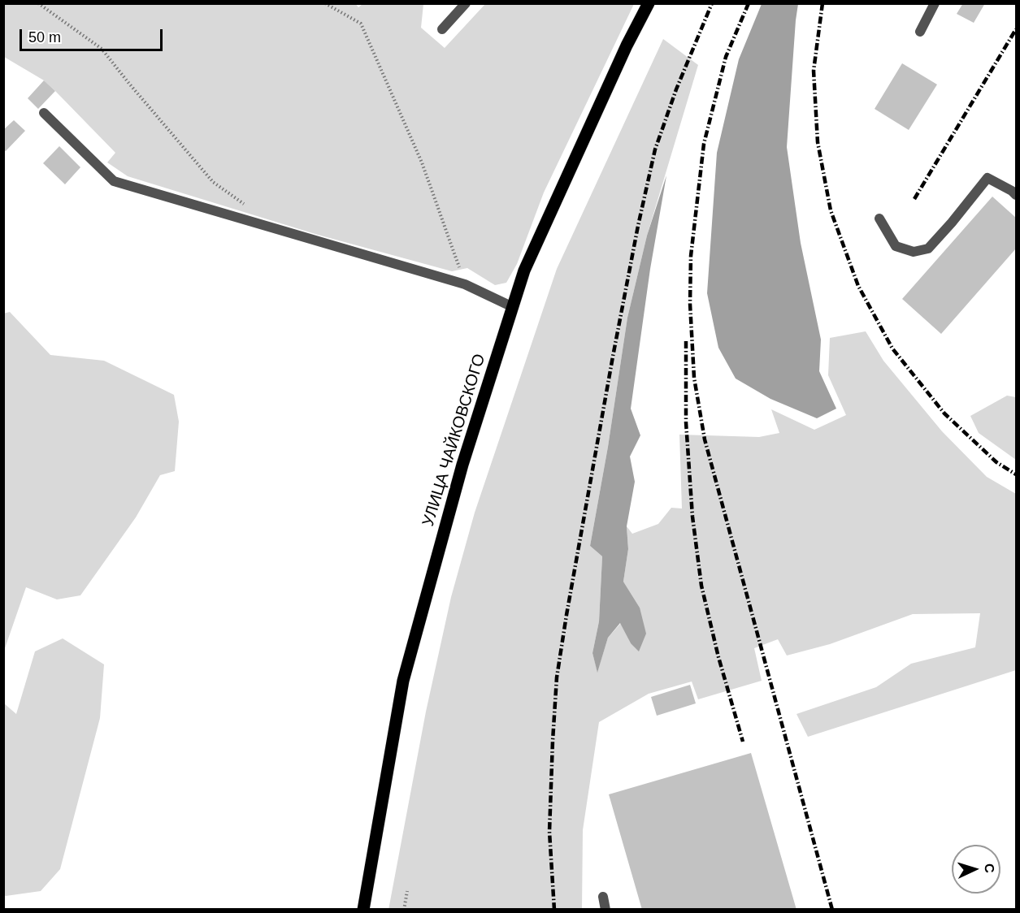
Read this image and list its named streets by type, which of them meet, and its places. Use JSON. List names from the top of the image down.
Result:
{
  "streets": {
    "main road": ["УЛИЦА ЧАЙКОВСКОГО"]
  },
  "scale_bar": "50 m",
  "north": "right"
}
